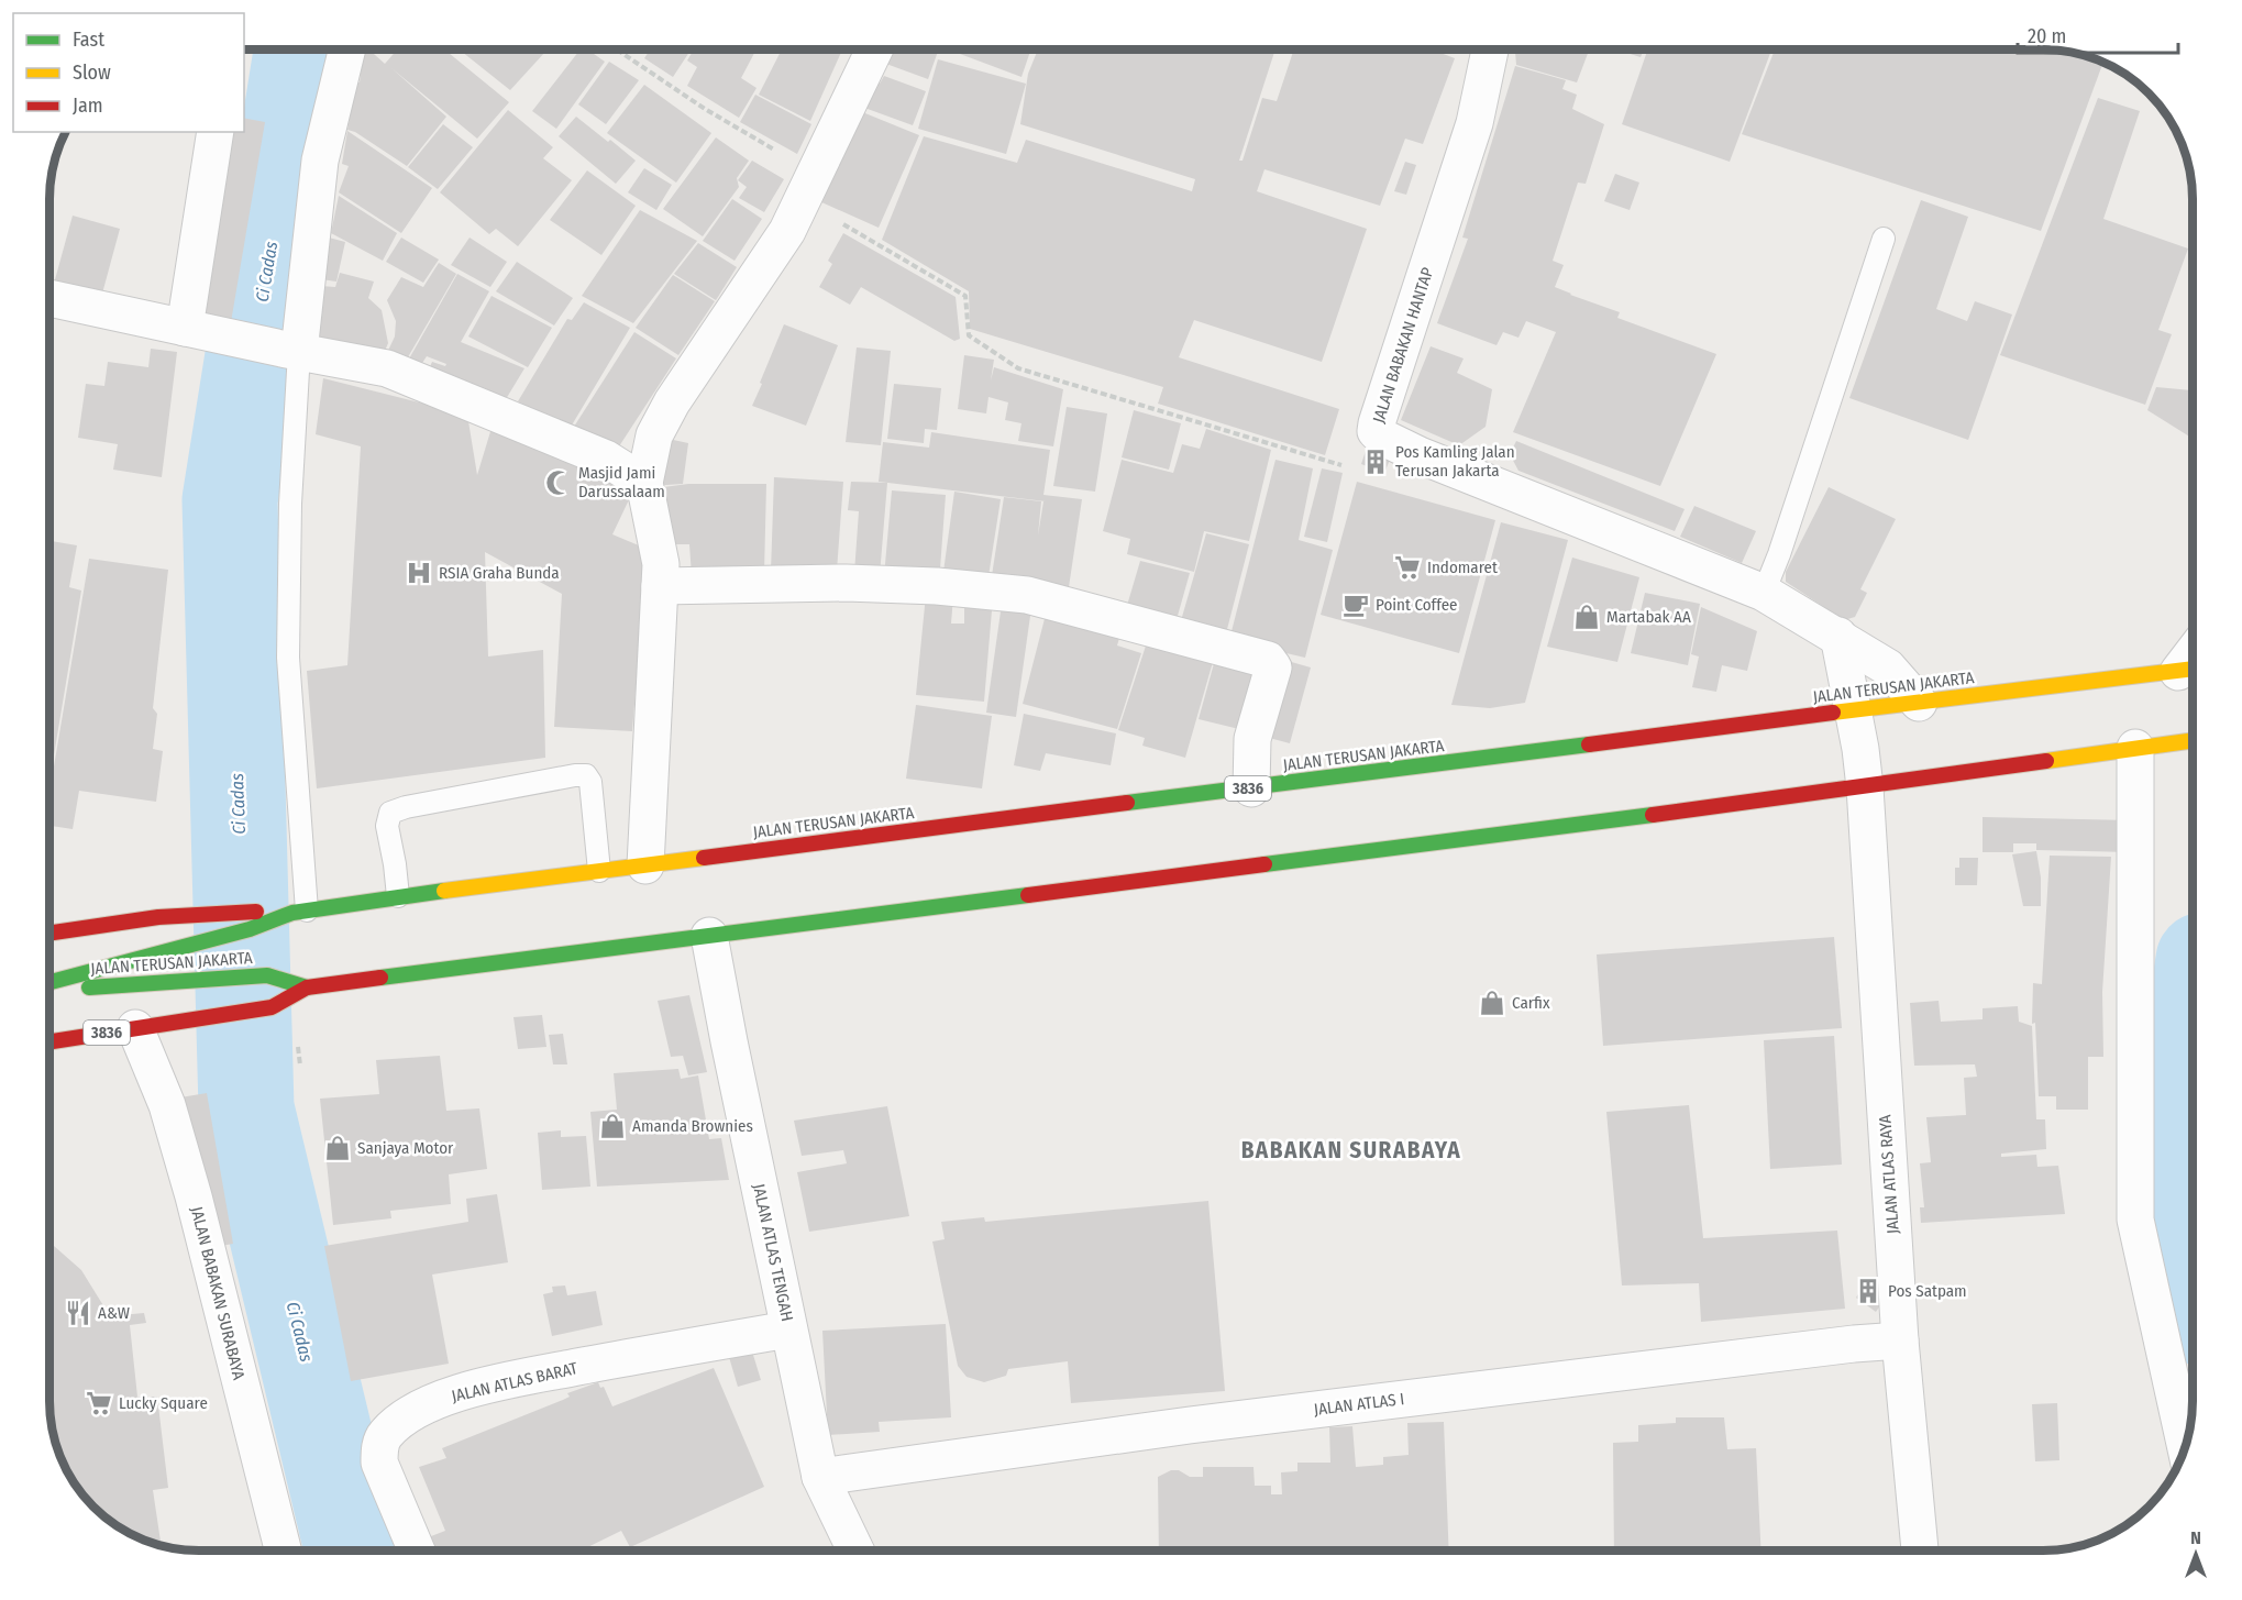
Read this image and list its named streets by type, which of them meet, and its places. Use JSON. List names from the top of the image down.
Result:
{
  "streets": {
    "main road": ["JALAN TERUSAN JAKARTA", "3836"],
    "street": [
      "JALAN BABAKAN HANTAP",
      "JALAN ATLAS RAYA",
      "JALAN ATLAS TENGAH",
      "JALAN BABAKAN SURABAYA",
      "JALAN ATLAS BARAT",
      "JALAN ATLAS I"
    ]
  },
  "crossings": [
    ["JALAN BABAKAN HANTAP", "JALAN TERUSAN JAKARTA"],
    ["JALAN TERUSAN JAKARTA", "JALAN ATLAS RAYA"],
    ["JALAN TERUSAN JAKARTA", "JALAN ATLAS TENGAH"],
    ["JALAN TERUSAN JAKARTA", "JALAN BABAKAN SURABAYA"],
    ["JALAN ATLAS RAYA", "JALAN ATLAS I"],
    ["JALAN ATLAS TENGAH", "JALAN ATLAS BARAT"],
    ["JALAN ATLAS TENGAH", "JALAN ATLAS I"]
  ],
  "districts": ["BABAKAN SURABAYA"],
  "water": ["Ci Cadas"],
  "places": {
    "building": ["Pos Kamling Jalan Terusan Jakarta", "Pos Satpam"],
    "mosque": ["Masjid Jami Darussalaam"],
    "supermarket": ["Indomaret", "Lucky Square"],
    "hospital": ["RSIA Graha Bunda"],
    "cafe": ["Point Coffee"],
    "shop": [
      "Martabak AA",
      "Carfix",
      "Amanda Brownies",
      "Sanjaya Motor"
    ],
    "restaurant": ["A&W"]
  },
  "legend": ["Fast", "Slow", "Jam"],
  "scale_bar": "20 m",
  "north": "top"
}
